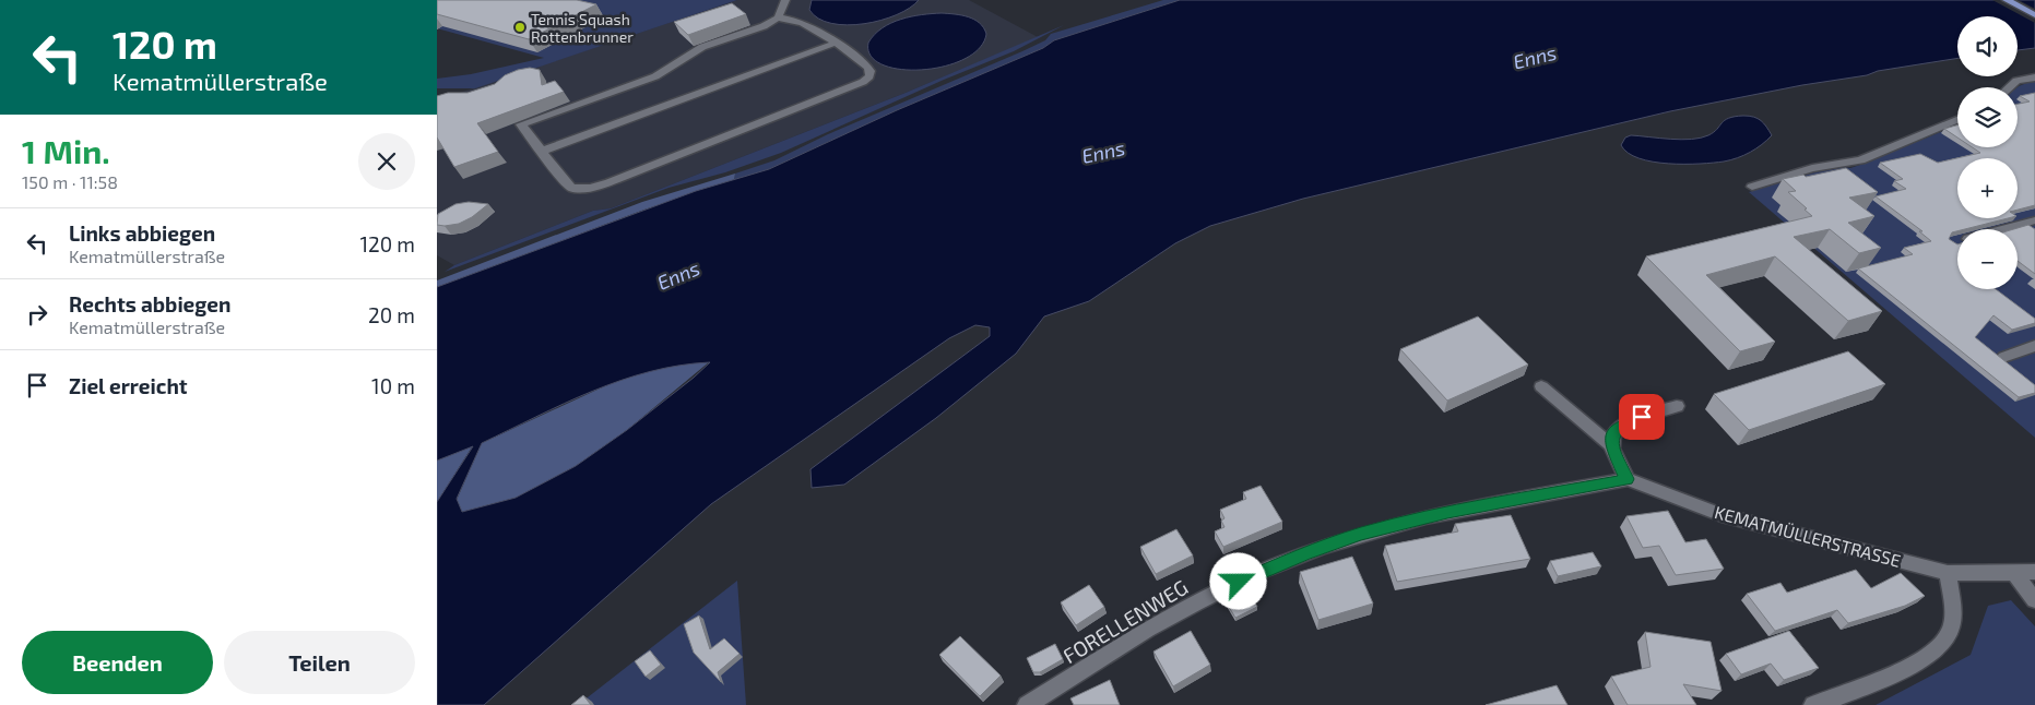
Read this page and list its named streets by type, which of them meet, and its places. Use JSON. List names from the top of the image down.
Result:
{
  "streets": {
    "street": ["KEMATMÜLLERSTRASSE", "FORELLENWEG"]
  },
  "crossings": [
    ["KEMATMÜLLERSTRASSE", "FORELLENWEG"]
  ],
  "water": ["Enns"],
  "places": ["Tennis Squash Rottenbrunner"],
  "page": {
    "turn": ["120 m", "Kematmüllerstraße"],
    "map_buttons": ["+", "−"],
    "heading": ["1 Min.", "150 m · 11:58"],
    "list": [
      {
        "name": "Links abbiegen",
        "note": "Kematmüllerstraße",
        "value": "120 m"
      },
      {
        "name": "Rechts abbiegen",
        "note": "Kematmüllerstraße",
        "value": "20 m"
      },
      {
        "name": "Ziel erreicht",
        "value": "10 m"
      }
    ],
    "buttons": ["Beenden", "Teilen"]
  }
}
